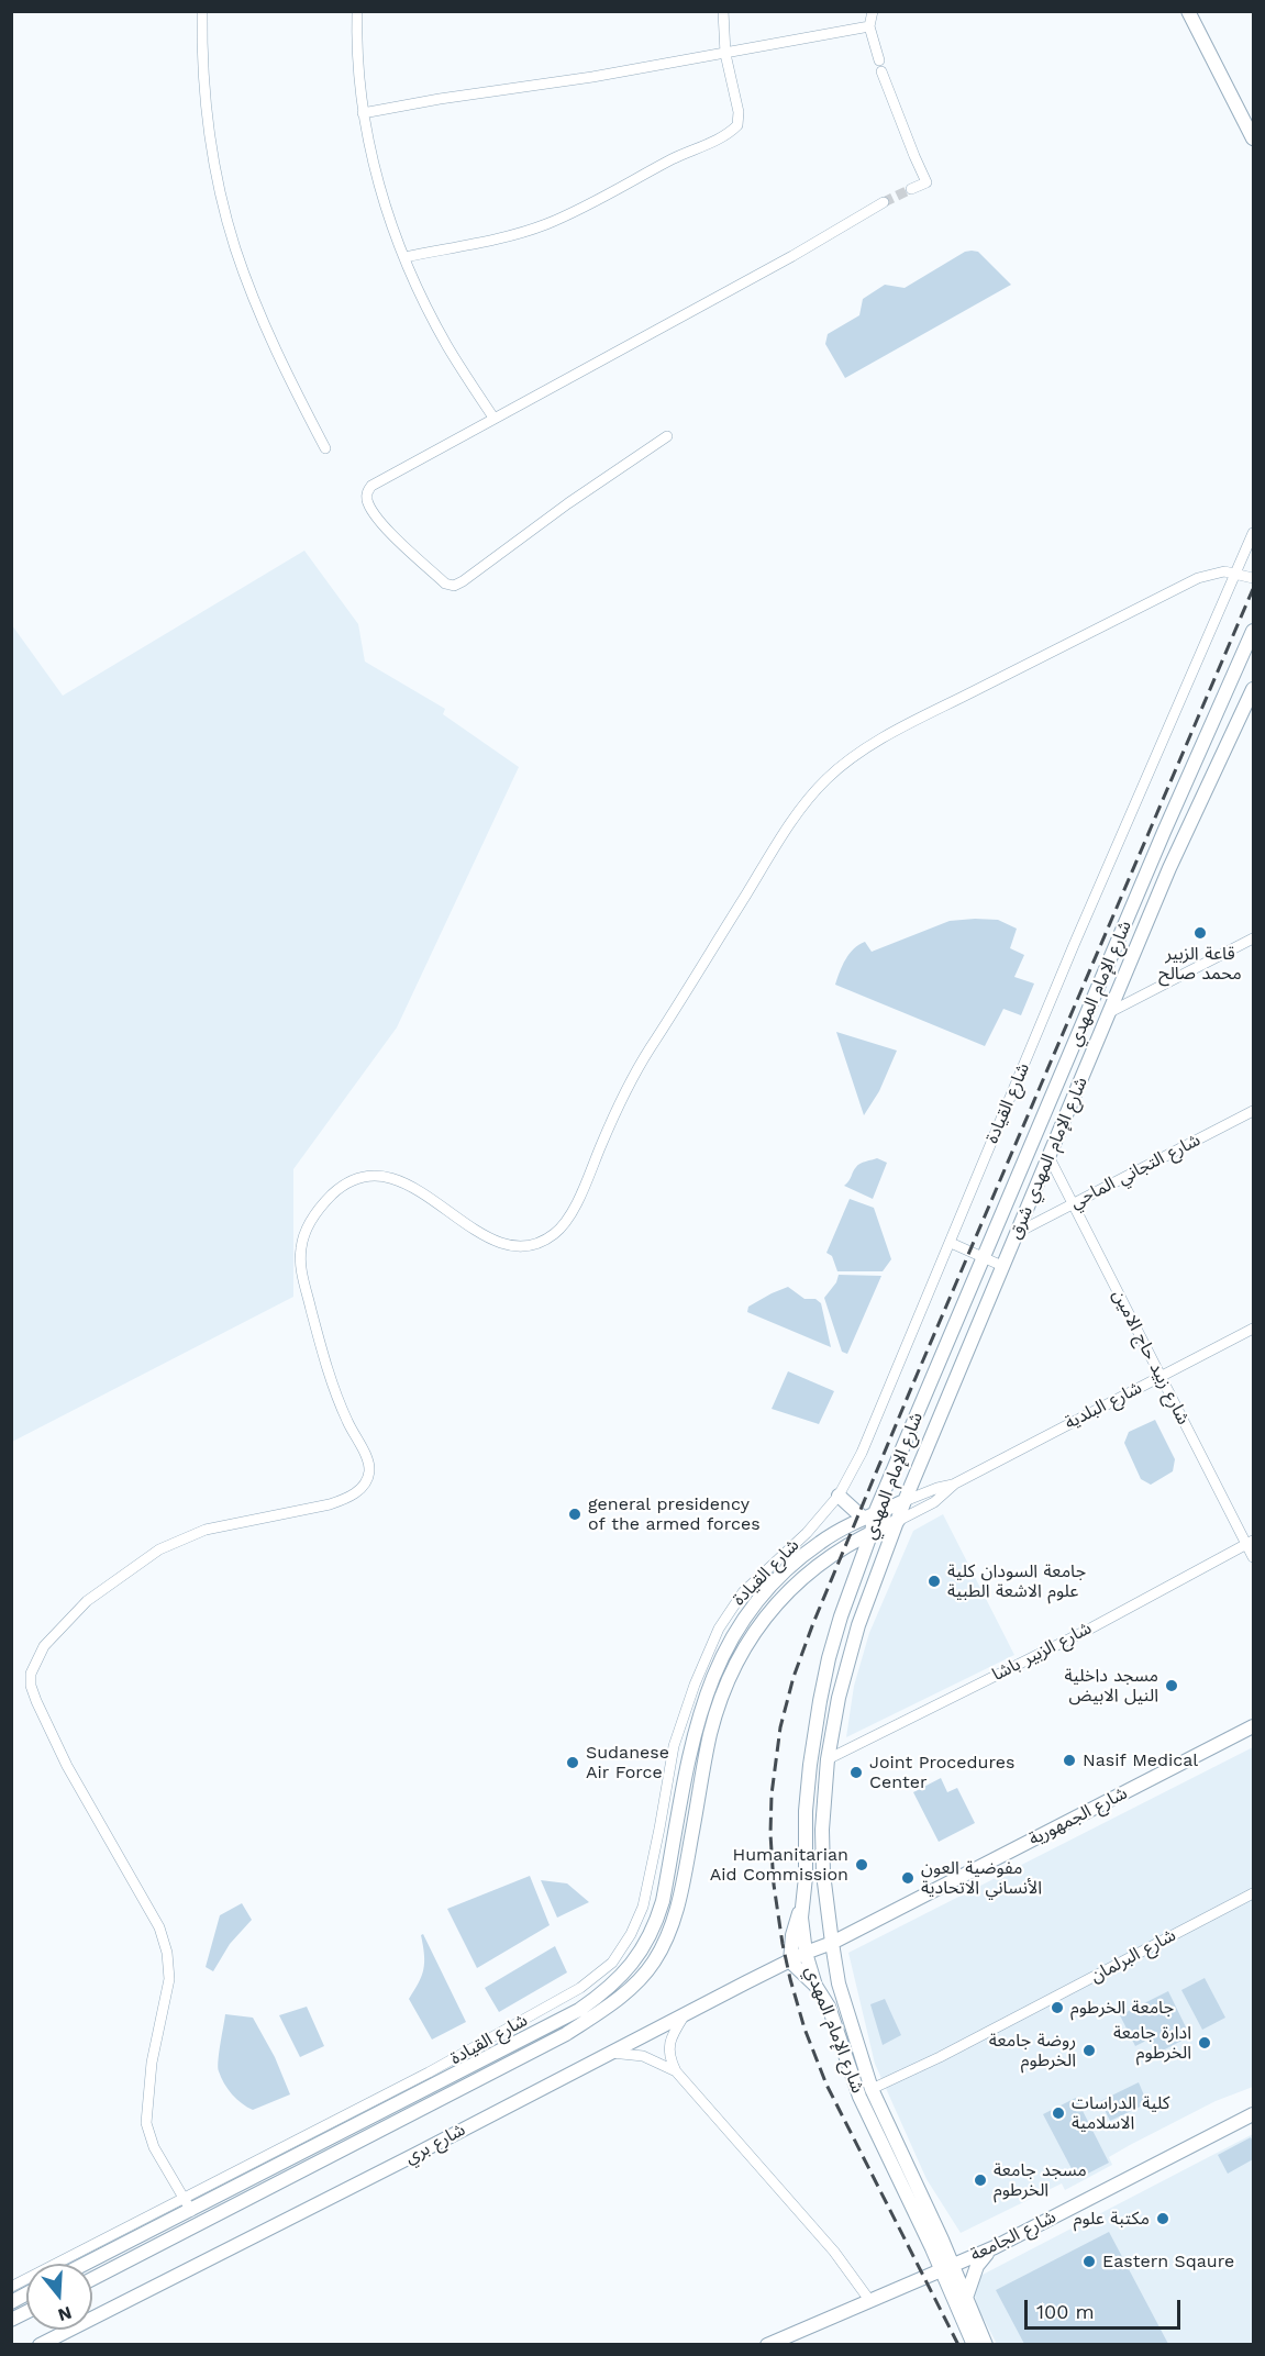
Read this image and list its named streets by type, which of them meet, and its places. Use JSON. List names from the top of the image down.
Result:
{
  "streets": {
    "main road": [
      "شارع الإمام المهدي",
      "شارع القيادة",
      "شارع الإمام المهدي شرق",
      "شارع الجمهورية",
      "شارع بري",
      "شارع الجامعة"
    ],
    "street": [
      "شارع التجاني الماحي",
      "شارع زبيد حاج الامين",
      "شارع البلدية",
      "شارع الزبير باشا",
      "شارع البرلمان"
    ]
  },
  "crossings": [
    ["شارع الإمام المهدي", "شارع القيادة"],
    ["شارع الإمام المهدي", "شارع الإمام المهدي شرق"],
    ["شارع الإمام المهدي", "شارع الزبير باشا"],
    ["شارع الإمام المهدي", "شارع الجمهورية"],
    ["شارع الإمام المهدي", "شارع البرلمان"],
    ["شارع الإمام المهدي", "شارع بري"],
    ["شارع الإمام المهدي", "شارع الجامعة"],
    ["شارع القيادة", "شارع الإمام المهدي شرق"],
    ["شارع الإمام المهدي شرق", "شارع التجاني الماحي"],
    ["شارع الإمام المهدي شرق", "شارع زبيد حاج الامين"],
    ["شارع التجاني الماحي", "شارع زبيد حاج الامين"],
    ["شارع زبيد حاج الامين", "شارع البلدية"],
    ["شارع زبيد حاج الامين", "شارع الزبير باشا"],
    ["شارع الجمهورية", "شارع بري"]
  ],
  "places": [
    "قاعة الزبير محمد صالح",
    "general presidency of the armed forces",
    "جامعة السودان كلية علوم الاشعة الطبية",
    "مسجد داخلية النيل الابيض",
    "Nasif Medical",
    "Sudanese Air Force",
    "Joint Procedures Center",
    "Humanitarian Aid Commission",
    "مفوضية العون الأنساني الاتحادية",
    "جامعة الخرطوم",
    "ادارة جامعة الخرطوم",
    "روضة جامعة الخرطوم",
    "كلية الدراسات الاسلامية",
    "مسجد جامعة الخرطوم",
    "مكتبة علوم",
    "Eastern Sqaure"
  ],
  "scale_bar": "100 m",
  "north": "bottom"
}
